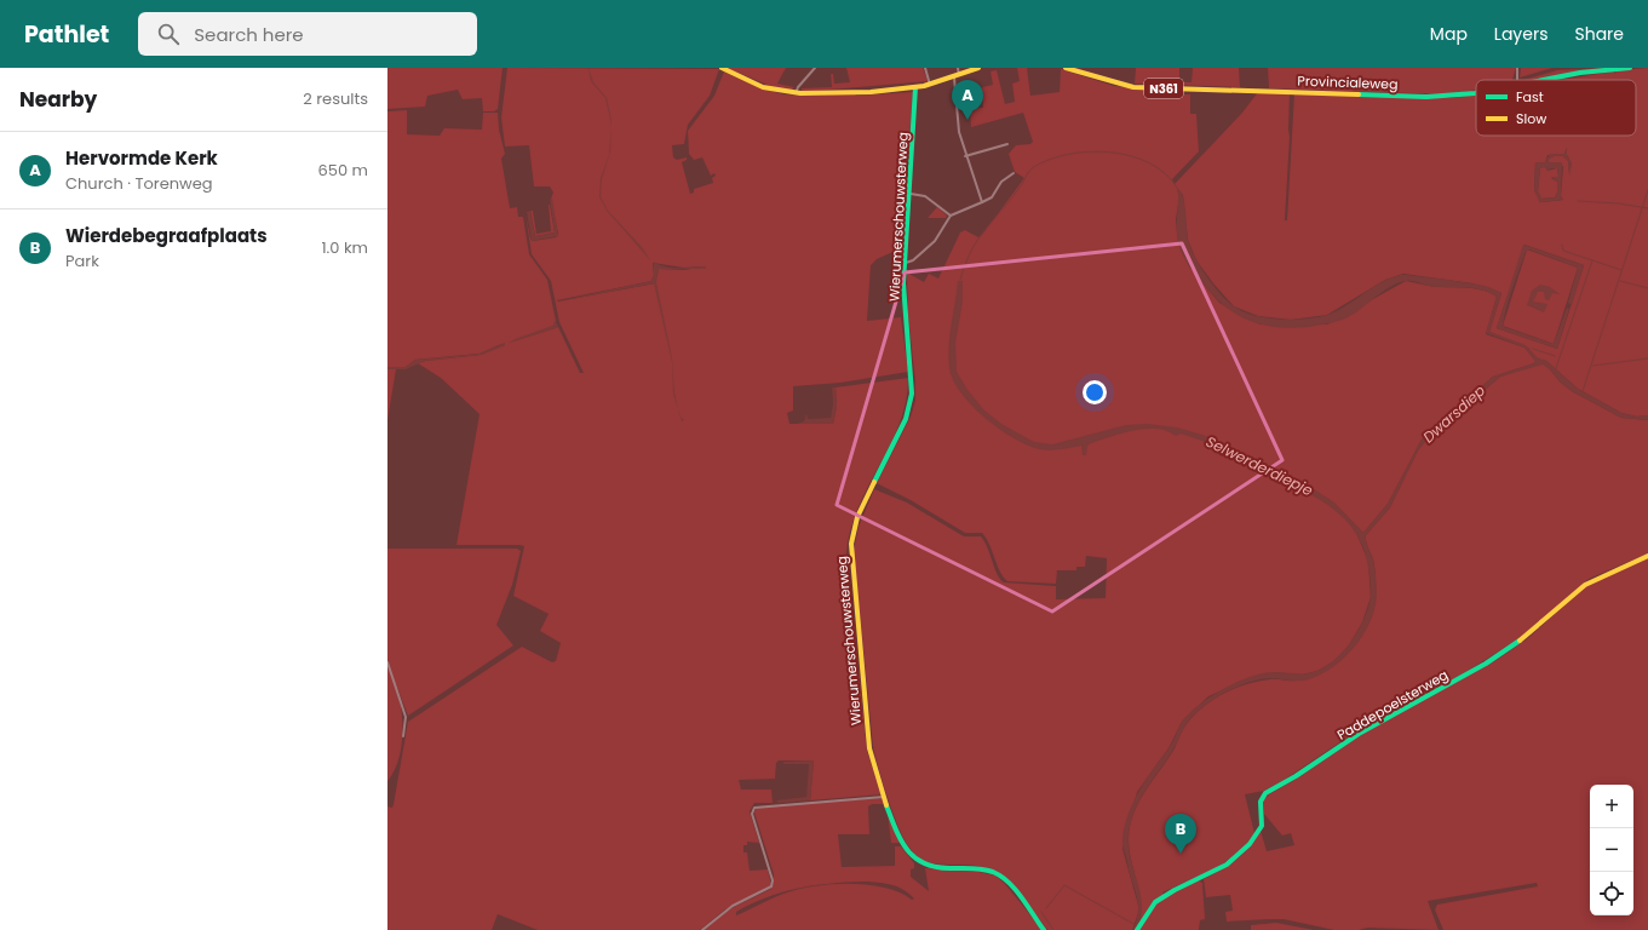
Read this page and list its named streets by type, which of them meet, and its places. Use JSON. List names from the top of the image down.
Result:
{
  "streets": {
    "street": [
      "Provincialeweg",
      "N361",
      "Wierumerschouwsterweg",
      "Paddepoelsterweg"
    ]
  },
  "water": ["Dwarsdiep", "Selwerderdiepje"],
  "legend": ["Fast", "Slow"],
  "page": {
    "header": "Pathlet",
    "search": "Search here",
    "nav": ["Map", "Layers", "Share"],
    "heading": ["Nearby", "2 results"],
    "pins": ["A", "B"],
    "list": [
      {
        "mark": "A",
        "name": "Hervormde Kerk",
        "note": "Church · Torenweg",
        "value": "650 m"
      },
      {
        "mark": "B",
        "name": "Wierdebegraafplaats",
        "note": "Park",
        "value": "1.0 km"
      }
    ],
    "map_buttons": ["+", "−"]
  }
}
